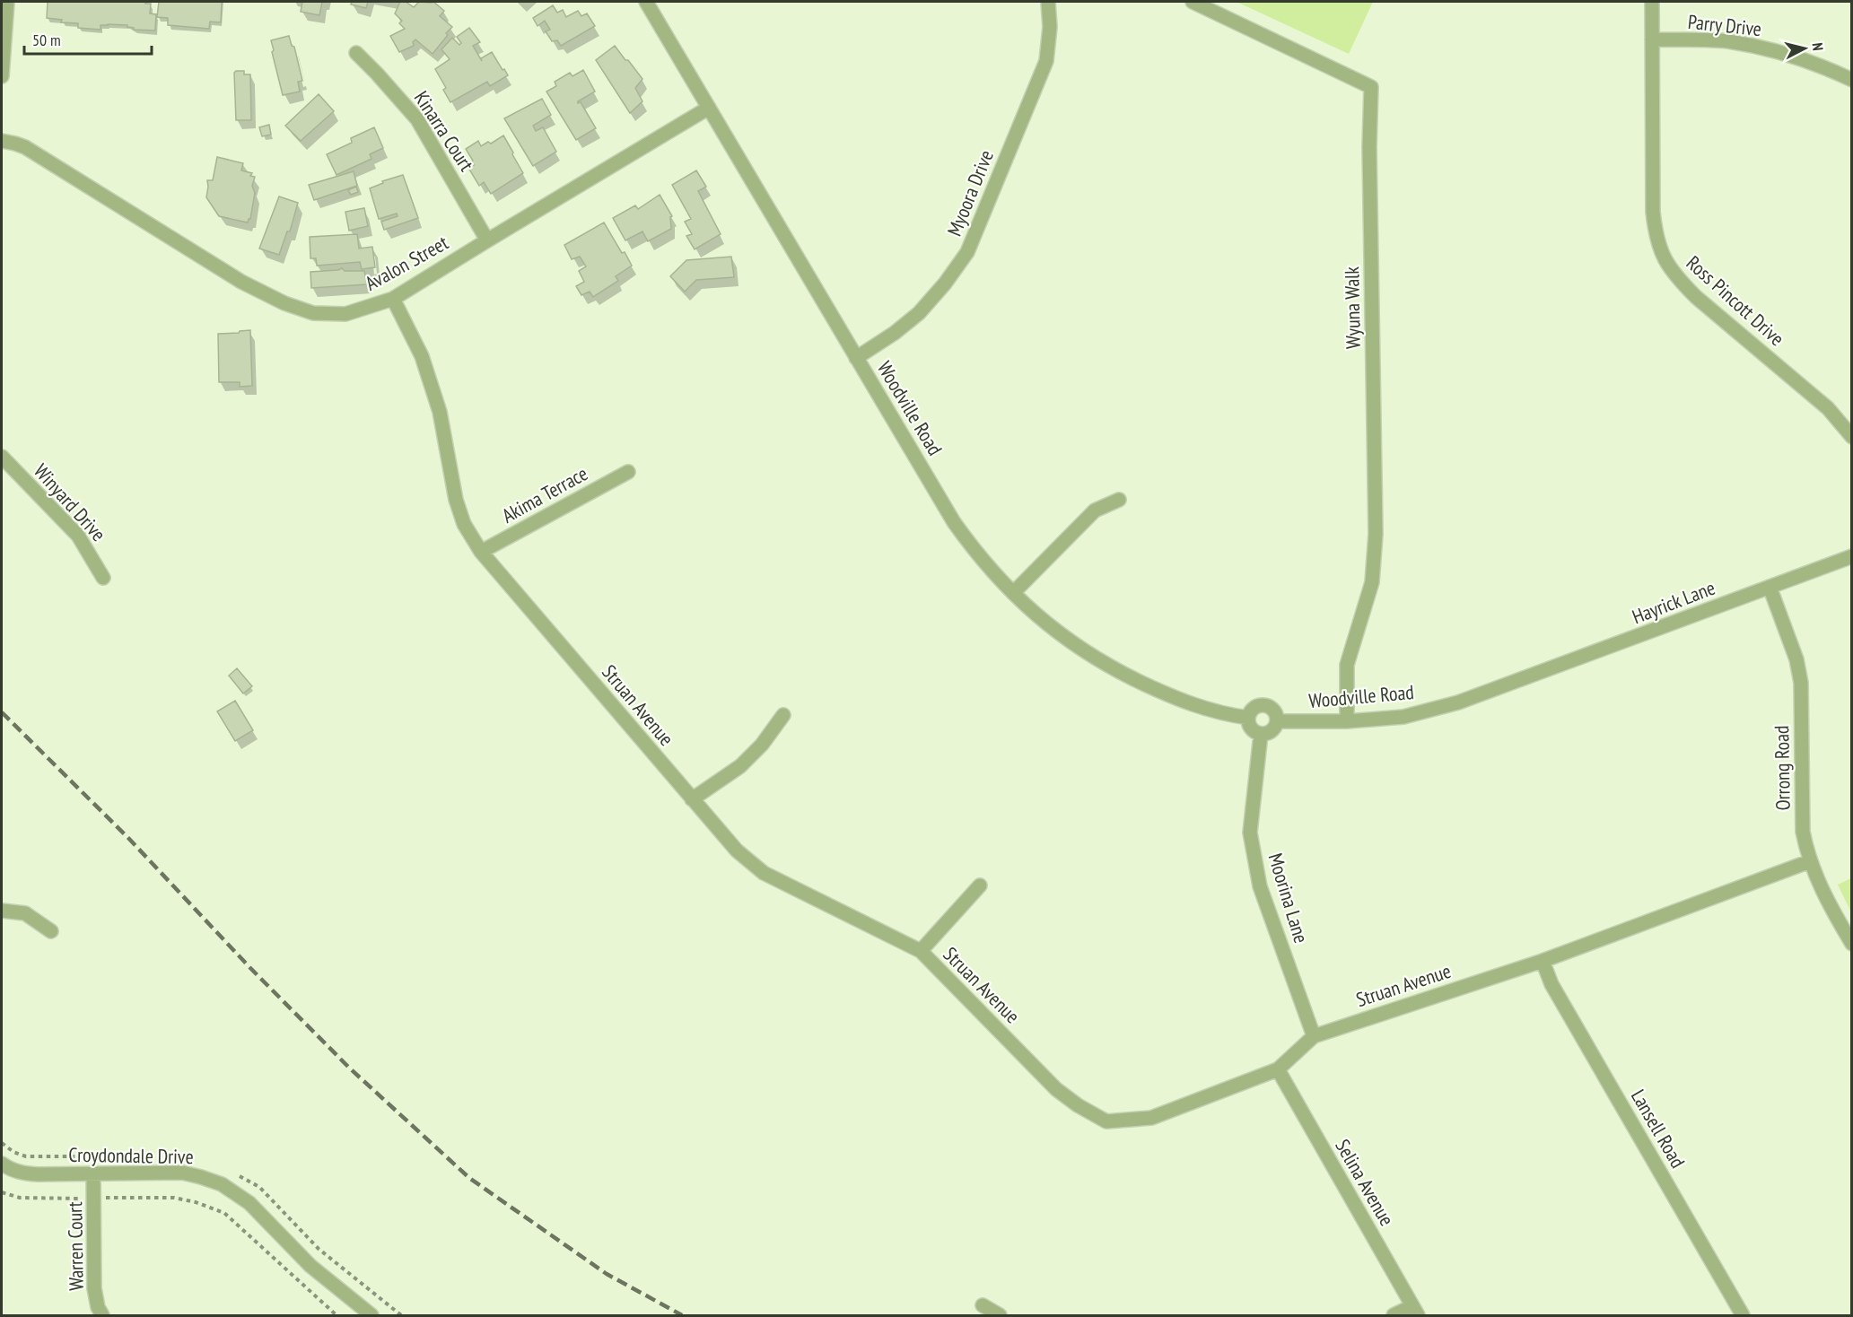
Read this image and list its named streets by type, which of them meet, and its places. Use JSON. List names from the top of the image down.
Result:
{
  "streets": {
    "street": [
      "Parry Drive",
      "Kinarra Court",
      "Myoora Drive",
      "Avalon Street",
      "Ross Pincott Drive",
      "Wyuna Walk",
      "Woodville Road",
      "Akima Terrace",
      "Winyard Drive",
      "Hayrick Lane",
      "Struan Avenue",
      "Orrong Road",
      "Moorina Lane",
      "Lansell Road",
      "Croydondale Drive",
      "Selina Avenue",
      "Warren Court"
    ]
  },
  "crossings": [
    ["Parry Drive", "Ross Pincott Drive"],
    ["Kinarra Court", "Avalon Street"],
    ["Myoora Drive", "Woodville Road"],
    ["Avalon Street", "Woodville Road"],
    ["Avalon Street", "Struan Avenue"],
    ["Wyuna Walk", "Woodville Road"],
    ["Woodville Road", "Hayrick Lane"],
    ["Woodville Road", "Moorina Lane"],
    ["Akima Terrace", "Struan Avenue"],
    ["Hayrick Lane", "Orrong Road"],
    ["Struan Avenue", "Orrong Road"],
    ["Struan Avenue", "Moorina Lane"],
    ["Struan Avenue", "Lansell Road"],
    ["Struan Avenue", "Selina Avenue"],
    ["Croydondale Drive", "Warren Court"]
  ],
  "scale_bar": "50 m",
  "north": "right"
}
